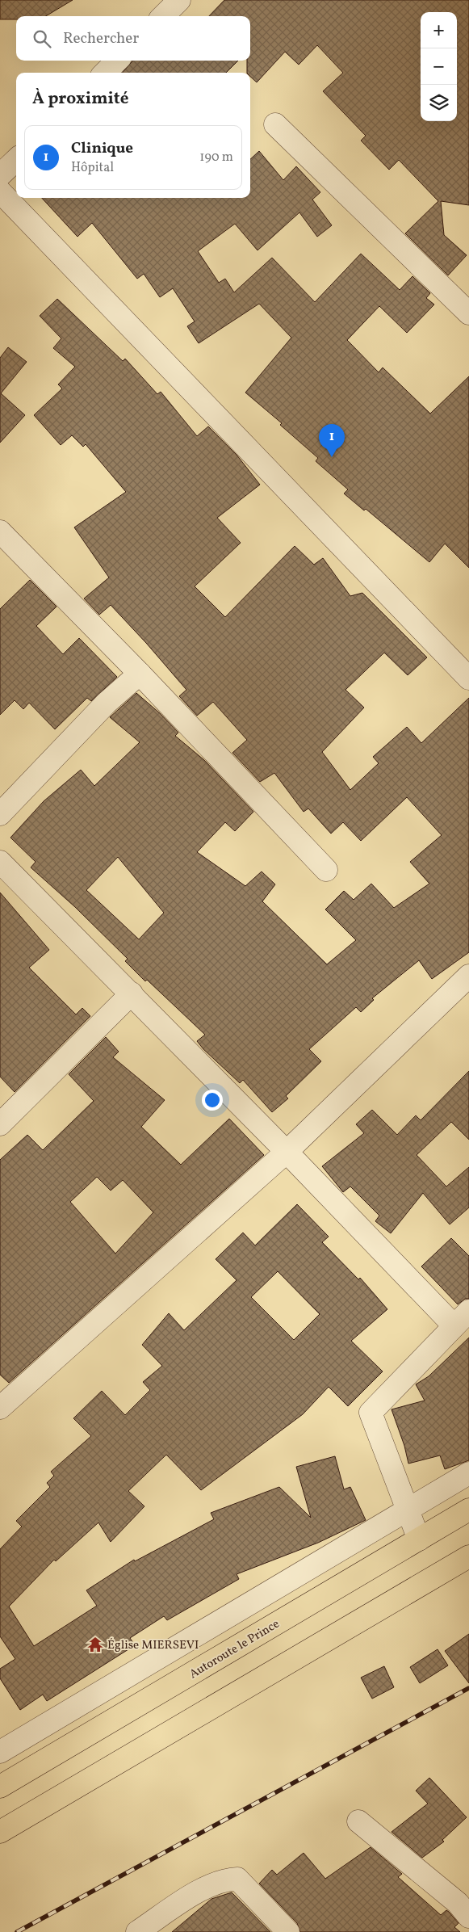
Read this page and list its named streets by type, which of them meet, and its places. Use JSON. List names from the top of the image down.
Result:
{
  "streets": {
    "main road": ["Autoroute le Prince"]
  },
  "places": {
    "temple": ["Église MIERSEVI"]
  },
  "page": {
    "map_buttons": ["+", "−"],
    "search": "Rechercher",
    "heading": "À proximité",
    "list": [
      {
        "mark": "1",
        "name": "Clinique",
        "note": "Hôpital",
        "value": "190 m"
      }
    ],
    "pins": "1"
  }
}
